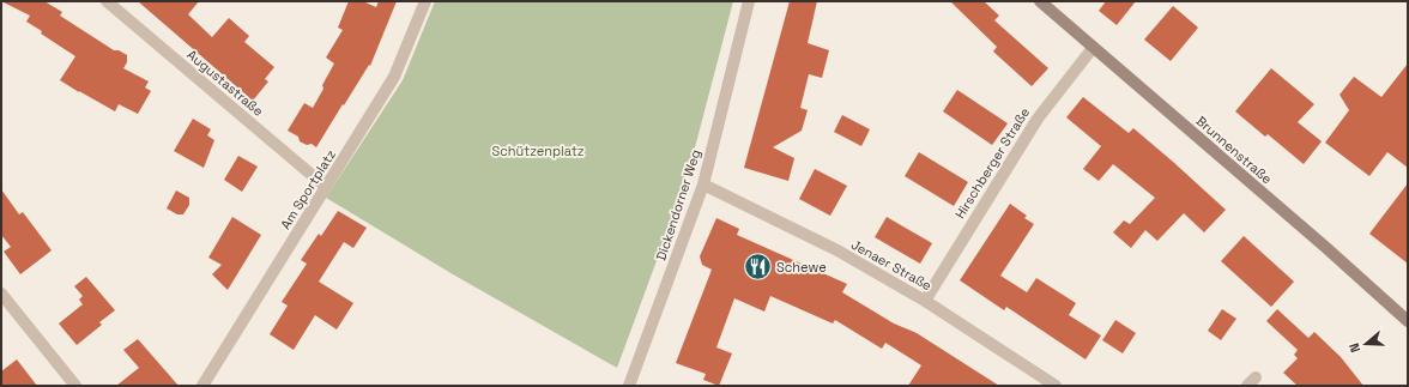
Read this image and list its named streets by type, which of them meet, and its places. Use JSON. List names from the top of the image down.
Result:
{
  "streets": {
    "street": [
      "Augustastraße",
      "Brunnenstraße",
      "Hirschberger Straße",
      "Am Sportplatz",
      "Dickendorner Weg",
      "Jenaer Straße"
    ]
  },
  "crossings": [
    ["Augustastraße", "Am Sportplatz"],
    ["Brunnenstraße", "Hirschberger Straße"],
    ["Hirschberger Straße", "Jenaer Straße"],
    ["Dickendorner Weg", "Jenaer Straße"]
  ],
  "parks": ["Schützenplatz"],
  "places": {
    "restaurant": ["Schewe"]
  },
  "north": "left"
}
